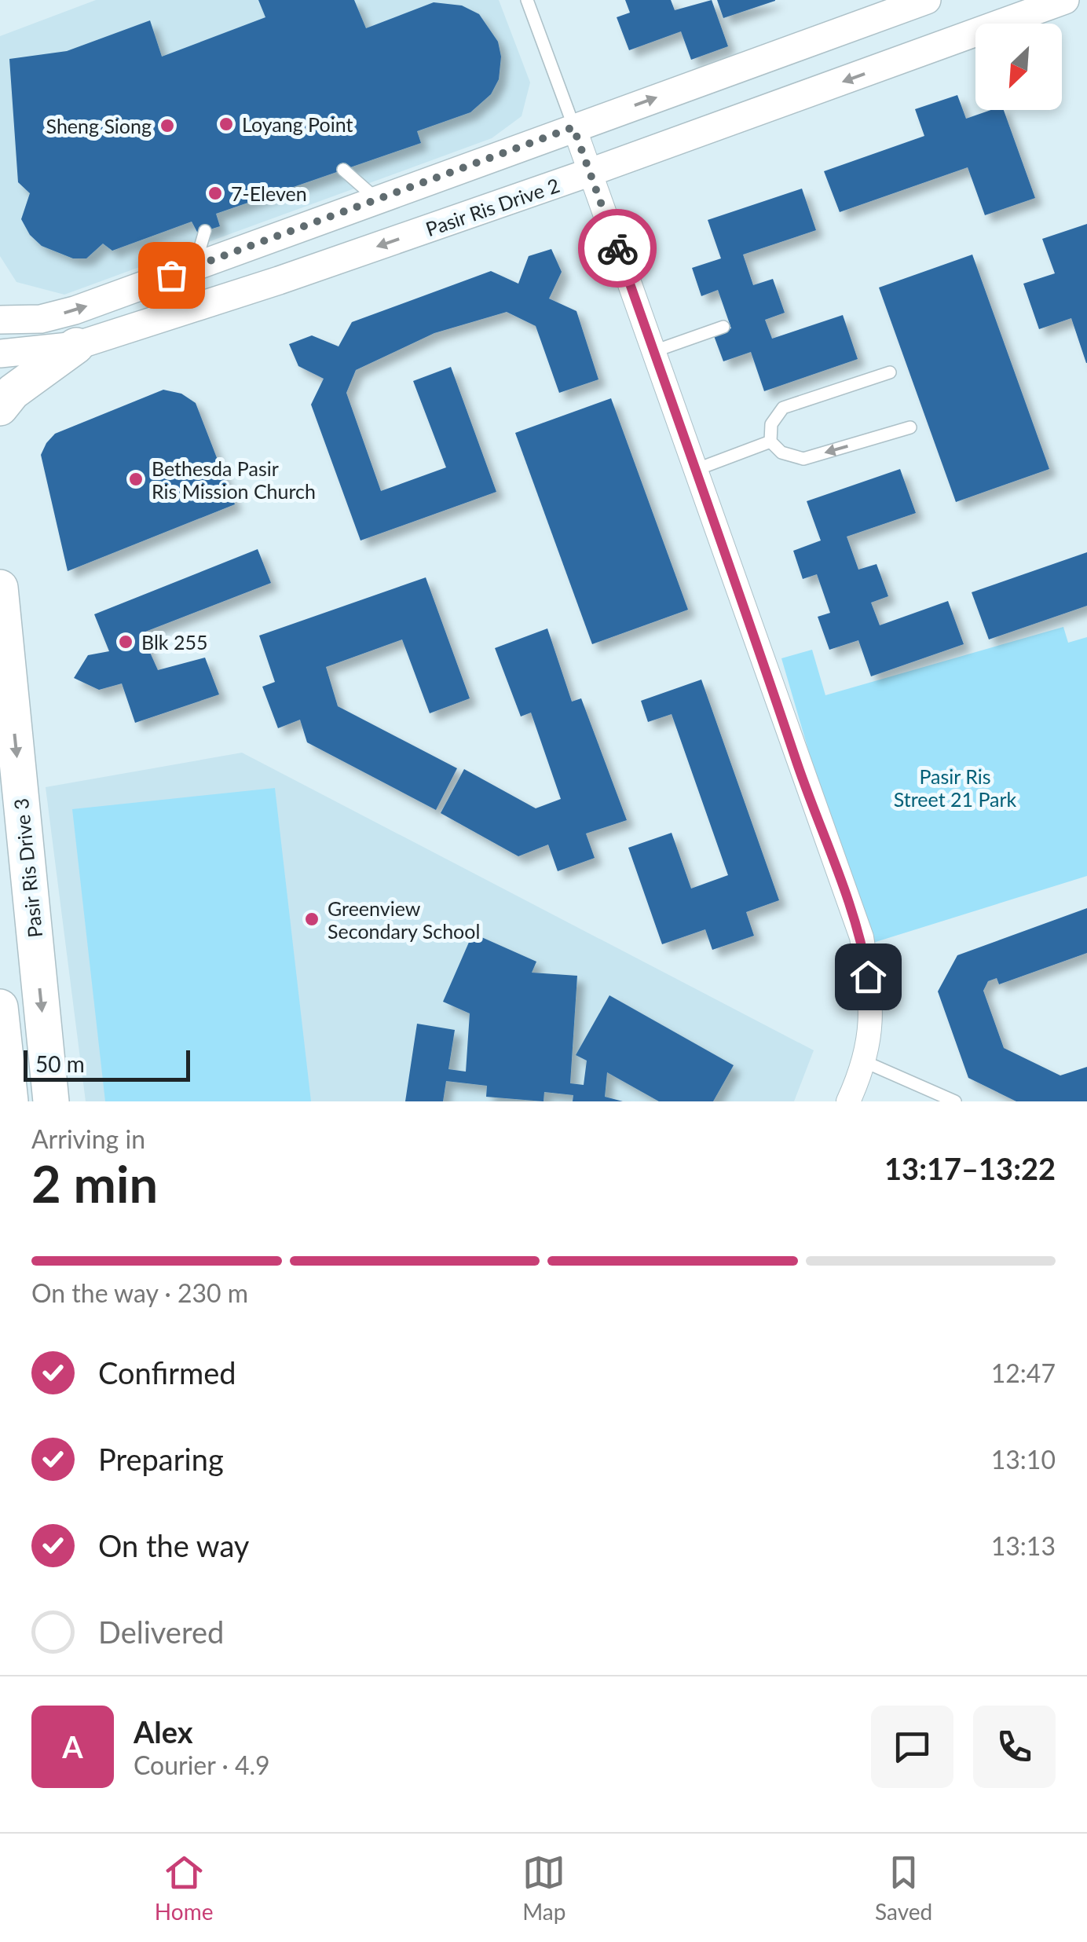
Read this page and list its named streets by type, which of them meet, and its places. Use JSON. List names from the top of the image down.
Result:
{
  "streets": {
    "main road": ["Pasir Ris Drive 3"],
    "street": ["Pasir Ris Drive 2"]
  },
  "one_way": ["Pasir Ris Drive 3"],
  "parks": ["Pasir Ris Street 21 Park"],
  "places": [
    "Loyang Point",
    "Sheng Siong",
    "7-Eleven",
    "Bethesda Pasir Ris Mission Church",
    "Blk 255",
    "Greenview Secondary School"
  ],
  "scale_bar": "50 m",
  "north": "bottom left",
  "page": {
    "scale": "50 m",
    "heading": ["2 min", "Arriving in", "13:17–13:22"],
    "panel": ["Alex", "Courier · 4.9"],
    "bar": "On the way · 230 m",
    "list": [
      ["Confirmed", "12:47"],
      ["Preparing", "13:10"],
      ["On the way", "13:13"],
      "Delivered"
    ],
    "round": "A",
    "tabs": ["Home", "Map", "Saved"]
  }
}
